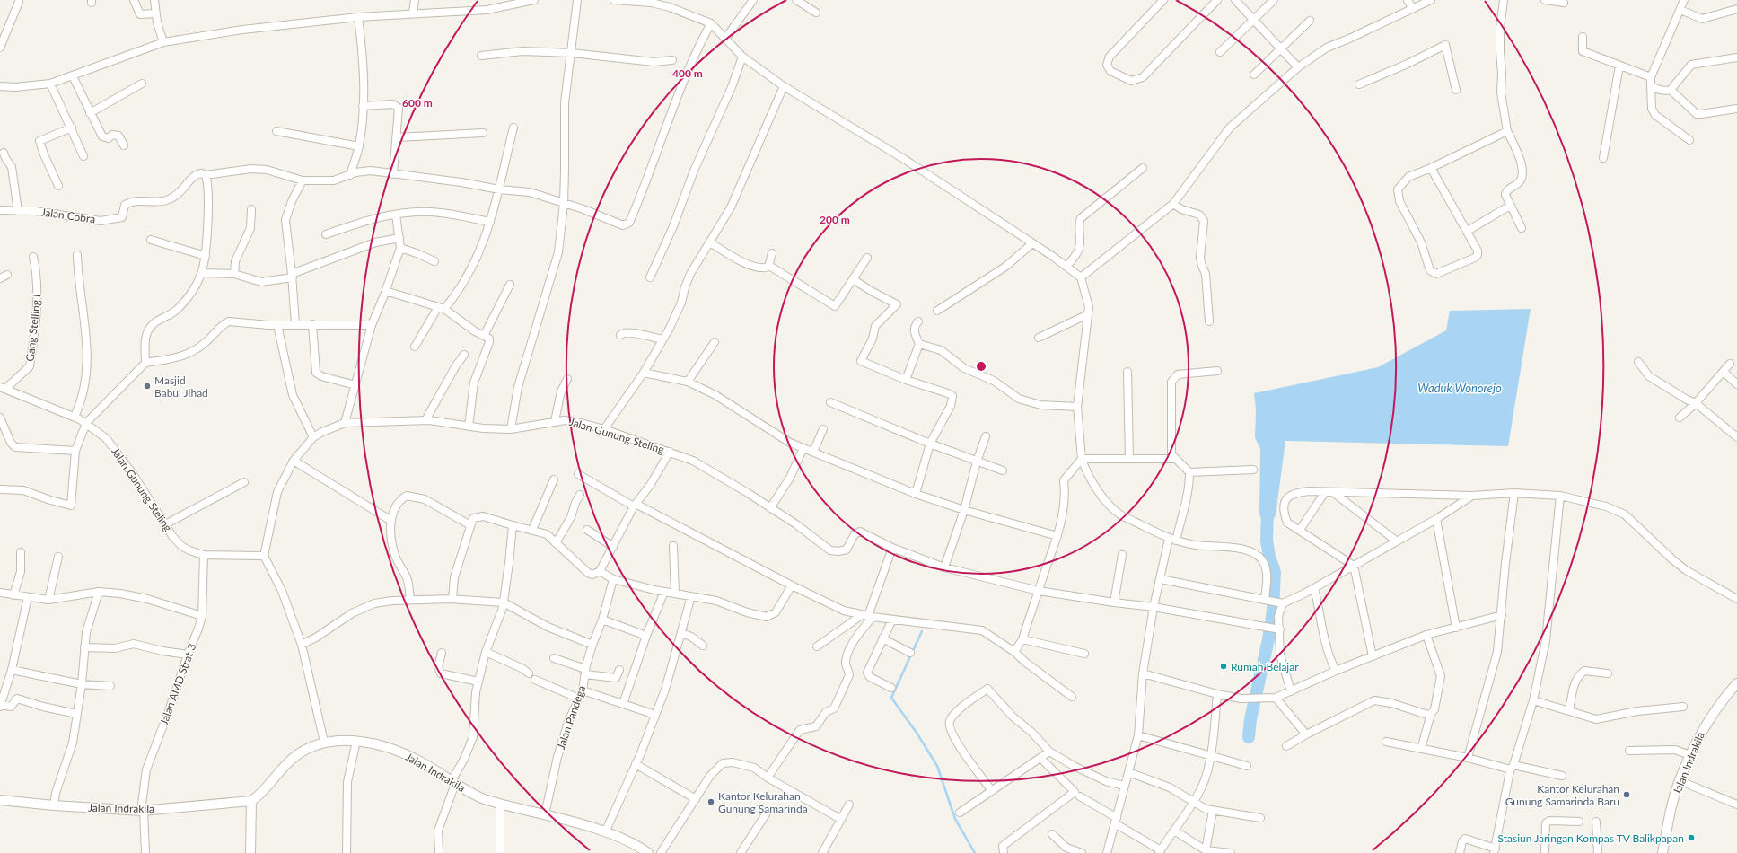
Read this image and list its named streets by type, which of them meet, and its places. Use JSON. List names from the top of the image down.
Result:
{
  "streets": {
    "street": [
      "Jalan Cobra",
      "Gang Stelling I",
      "Jalan Gunung Steling",
      "Jalan AMD Strat 3",
      "Jalan Pandega",
      "Jalan Indrakila"
    ]
  },
  "crossings": [
    ["Gang Stelling I", "Jalan Gunung Steling"],
    ["Jalan Gunung Steling", "Jalan AMD Strat 3"],
    ["Jalan AMD Strat 3", "Jalan Indrakila"],
    ["Jalan Pandega", "Jalan Indrakila"]
  ],
  "water": ["Waduk Wonorejo"],
  "places": [
    "Masjid Babul Jihad",
    "Rumah Belajar",
    "Kantor Kelurahan Gunung Samarinda Baru",
    "Kantor Kelurahan Gunung Samarinda",
    "Stasiun Jaringan Kompas TV Balikpapan"
  ],
  "rings": ["400 m", "600 m", "200 m"]
}
